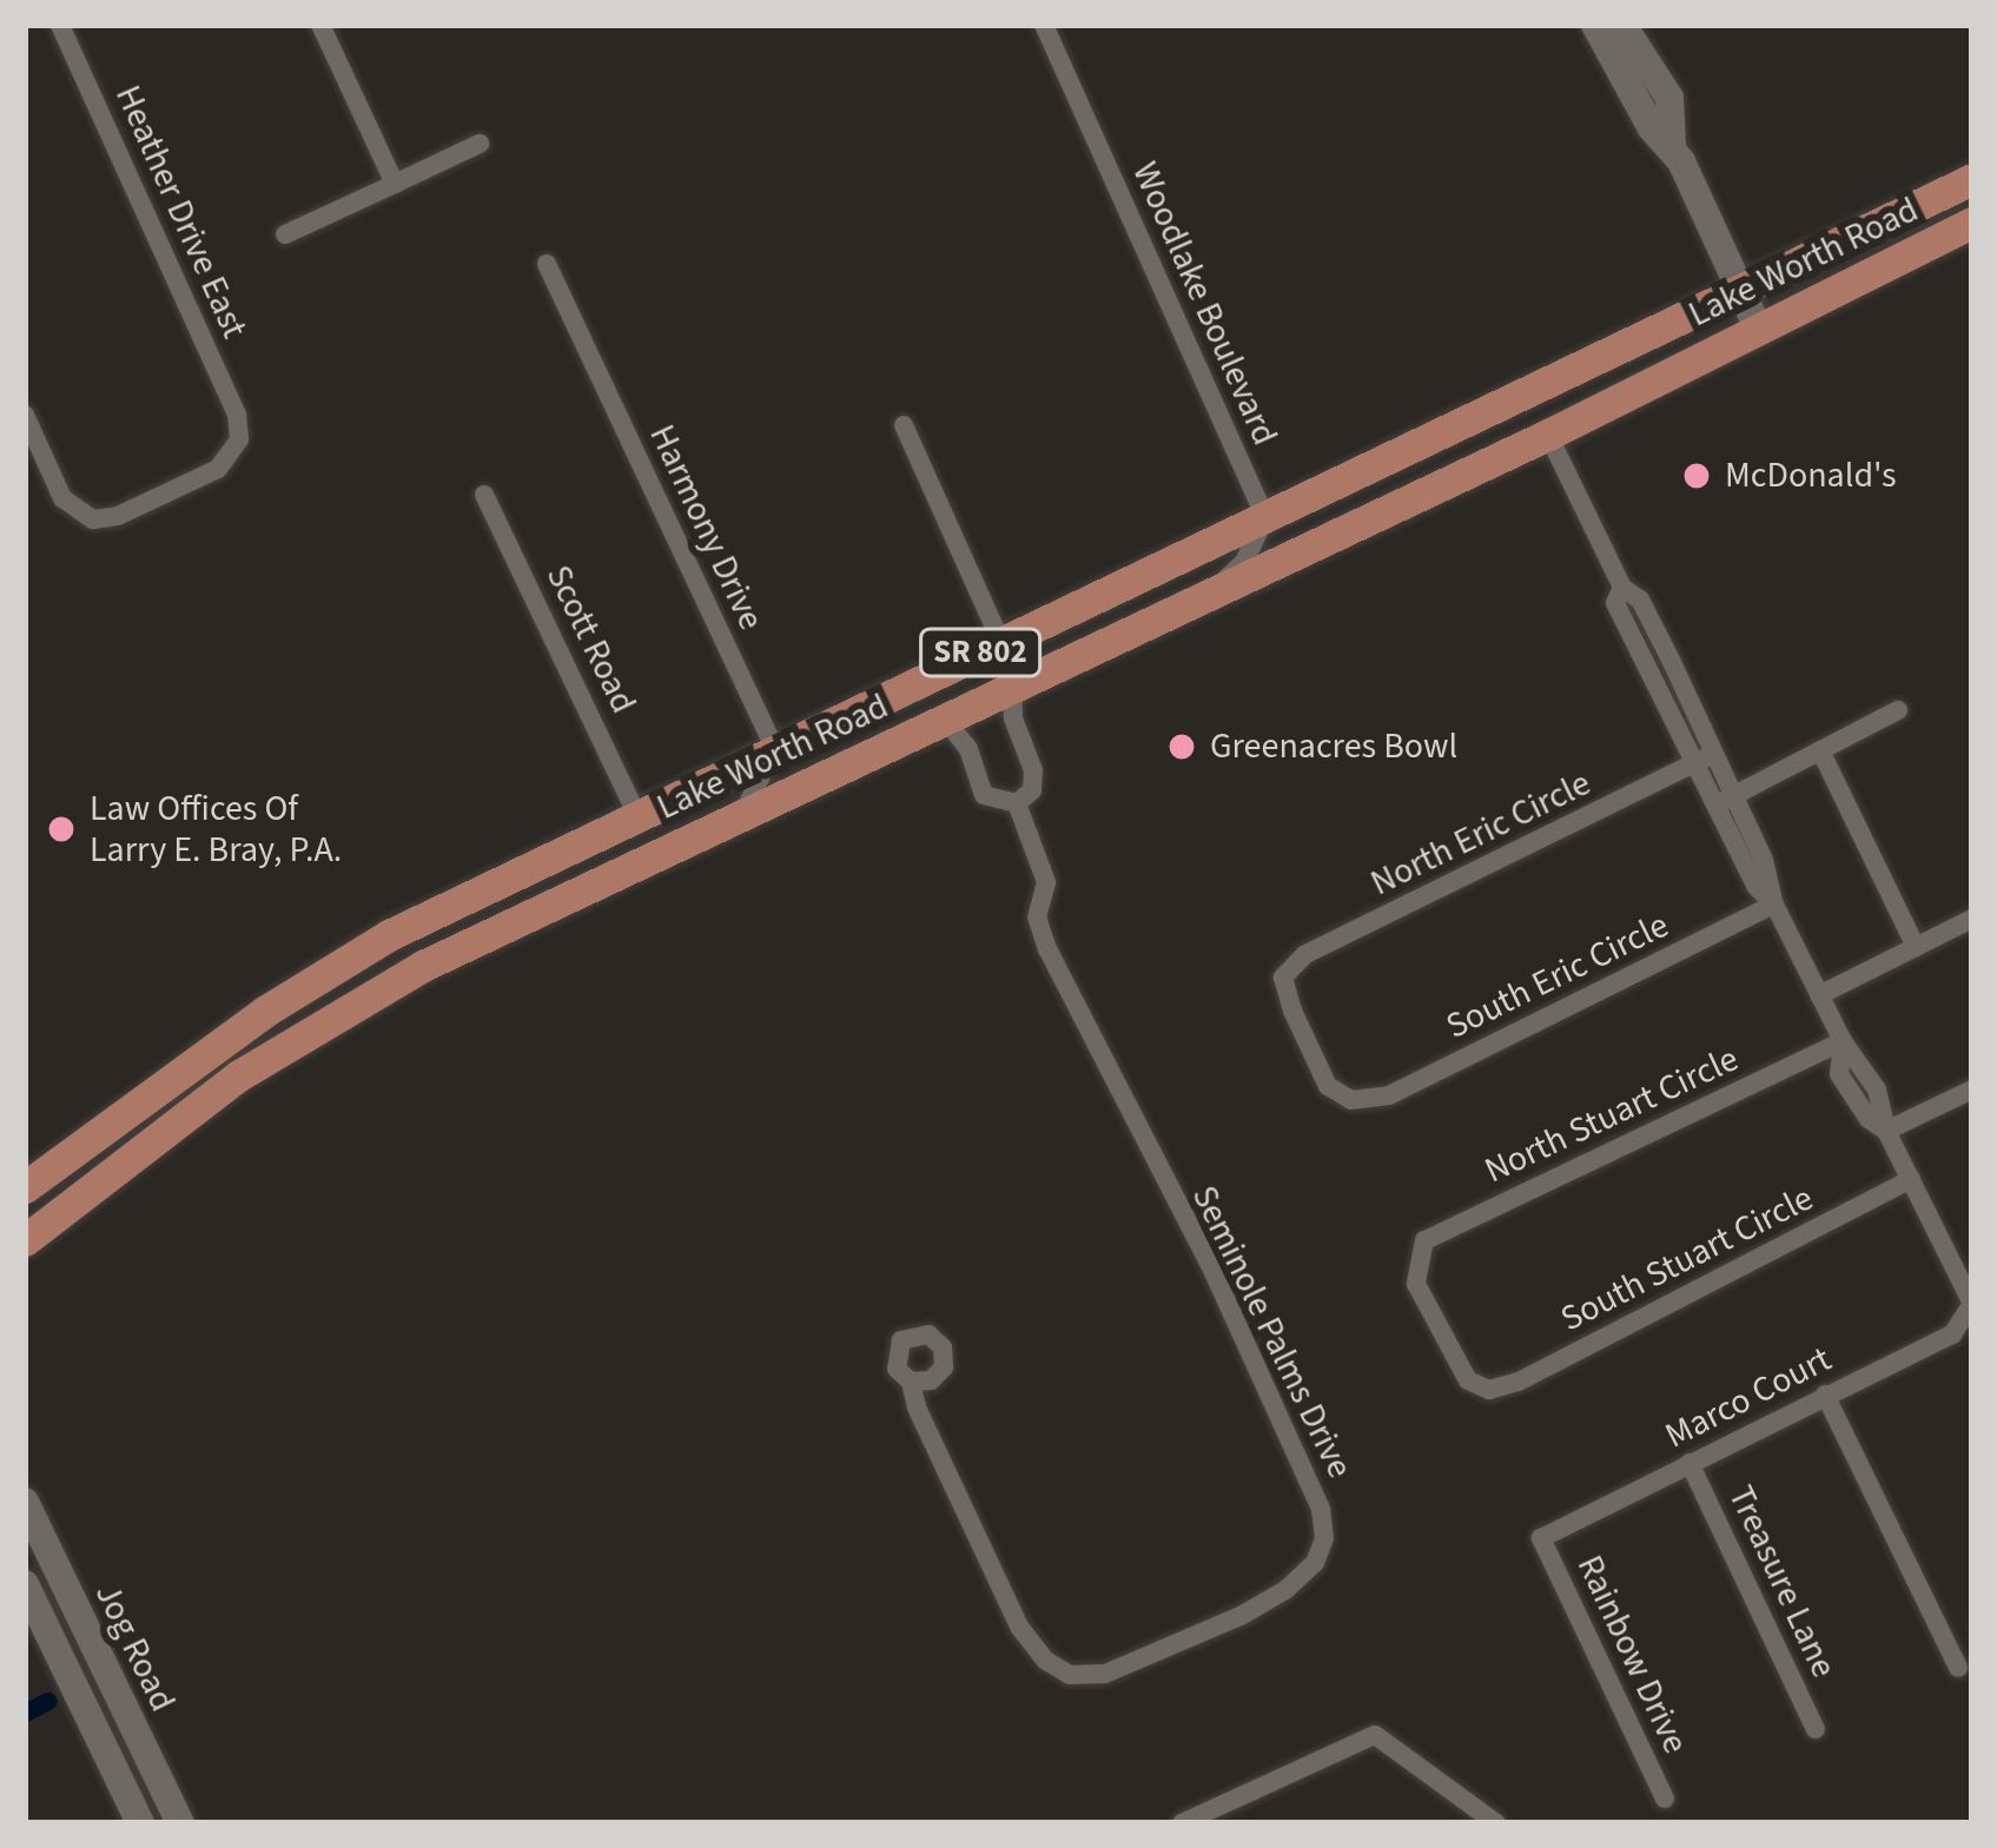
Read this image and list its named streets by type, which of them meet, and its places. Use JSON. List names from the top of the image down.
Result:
{
  "streets": {
    "main road": ["Lake Worth Road", "SR 802", "Jog Road"],
    "street": [
      "Heather Drive East",
      "Woodlake Boulevard",
      "Harmony Drive",
      "Scott Road",
      "North Eric Circle",
      "South Eric Circle",
      "North Stuart Circle",
      "South Stuart Circle",
      "Seminole Palms Drive",
      "Marco Court",
      "Treasure Lane",
      "Rainbow Drive"
    ]
  },
  "crossings": [
    ["Lake Worth Road", "Woodlake Boulevard"],
    ["Lake Worth Road", "Harmony Drive"],
    ["Lake Worth Road", "Scott Road"],
    ["Lake Worth Road", "Seminole Palms Drive"],
    ["North Eric Circle", "South Eric Circle"],
    ["North Stuart Circle", "South Stuart Circle"],
    ["Marco Court", "Treasure Lane"],
    ["Marco Court", "Rainbow Drive"]
  ],
  "places": ["McDonald's", "Greenacres Bowl", "Law Offices Of Larry E. Bray, P.A."]
}
